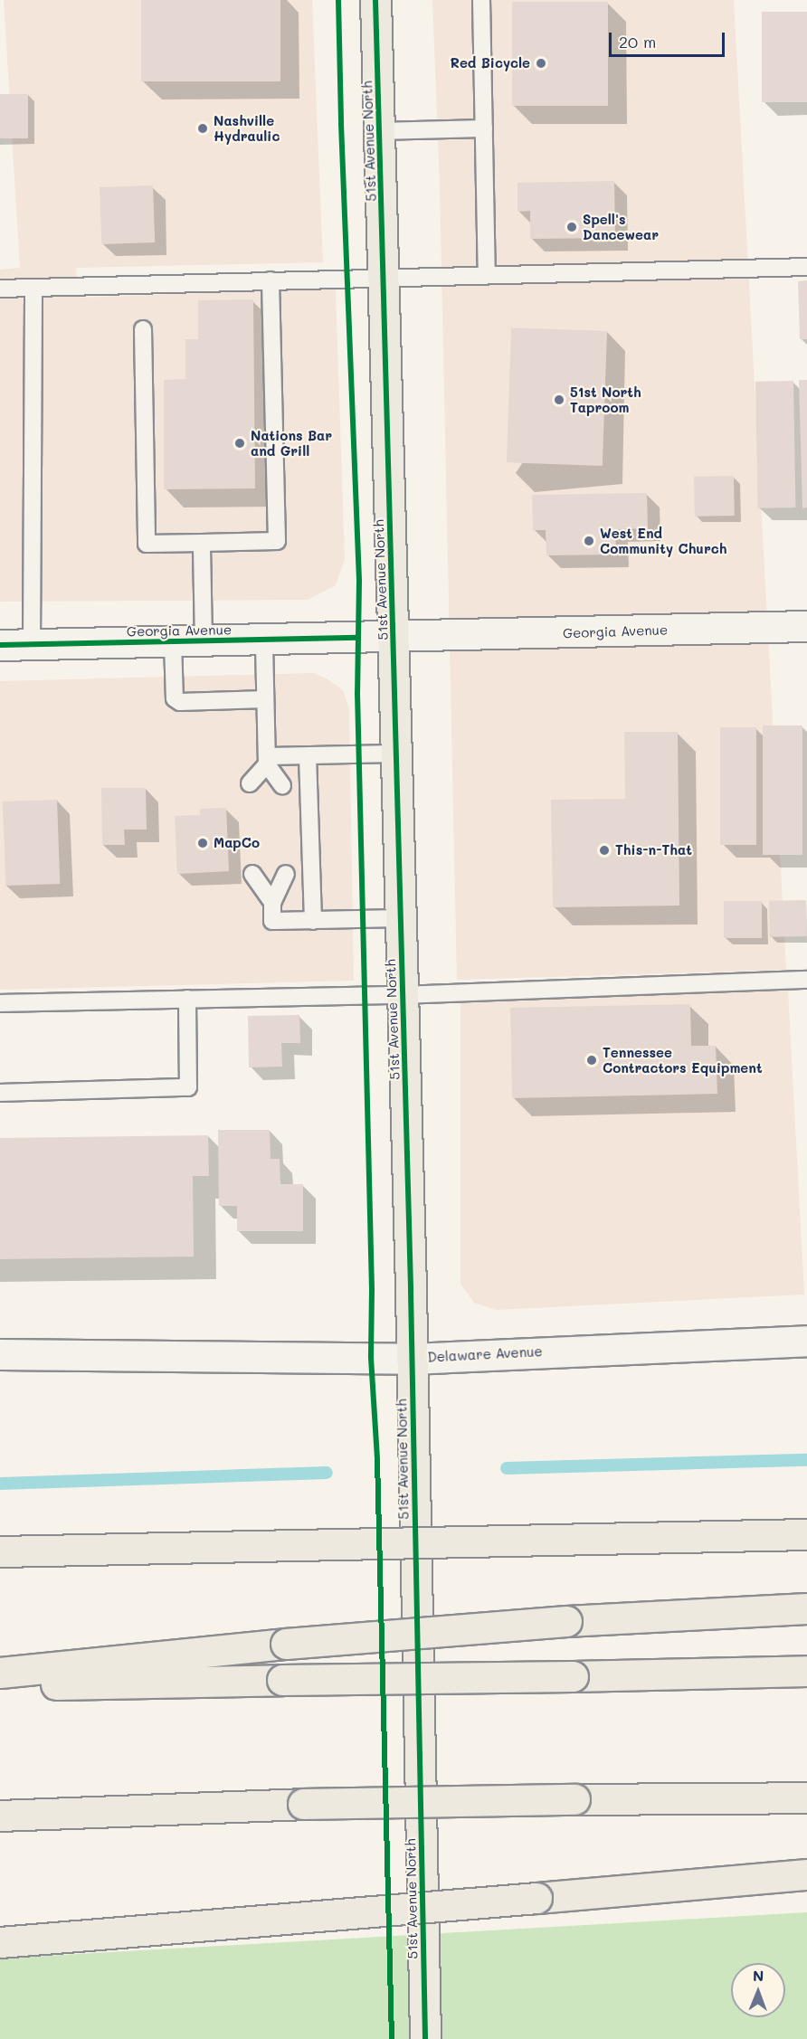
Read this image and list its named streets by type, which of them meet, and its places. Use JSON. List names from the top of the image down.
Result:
{
  "streets": {
    "main road": ["51st Avenue North"],
    "street": ["Georgia Avenue", "Delaware Avenue"]
  },
  "crossings": [
    ["51st Avenue North", "Georgia Avenue"],
    ["51st Avenue North", "Delaware Avenue"]
  ],
  "places": [
    "Red Bicycle",
    "Nashville Hydraulic",
    "Spell's Dancewear",
    "51st North Taproom",
    "Nations Bar and Grill",
    "West End Community Church",
    "MapCo",
    "This-n-That",
    "Tennessee Contractors Equipment"
  ],
  "scale_bar": "20 m",
  "north": "top"
}
